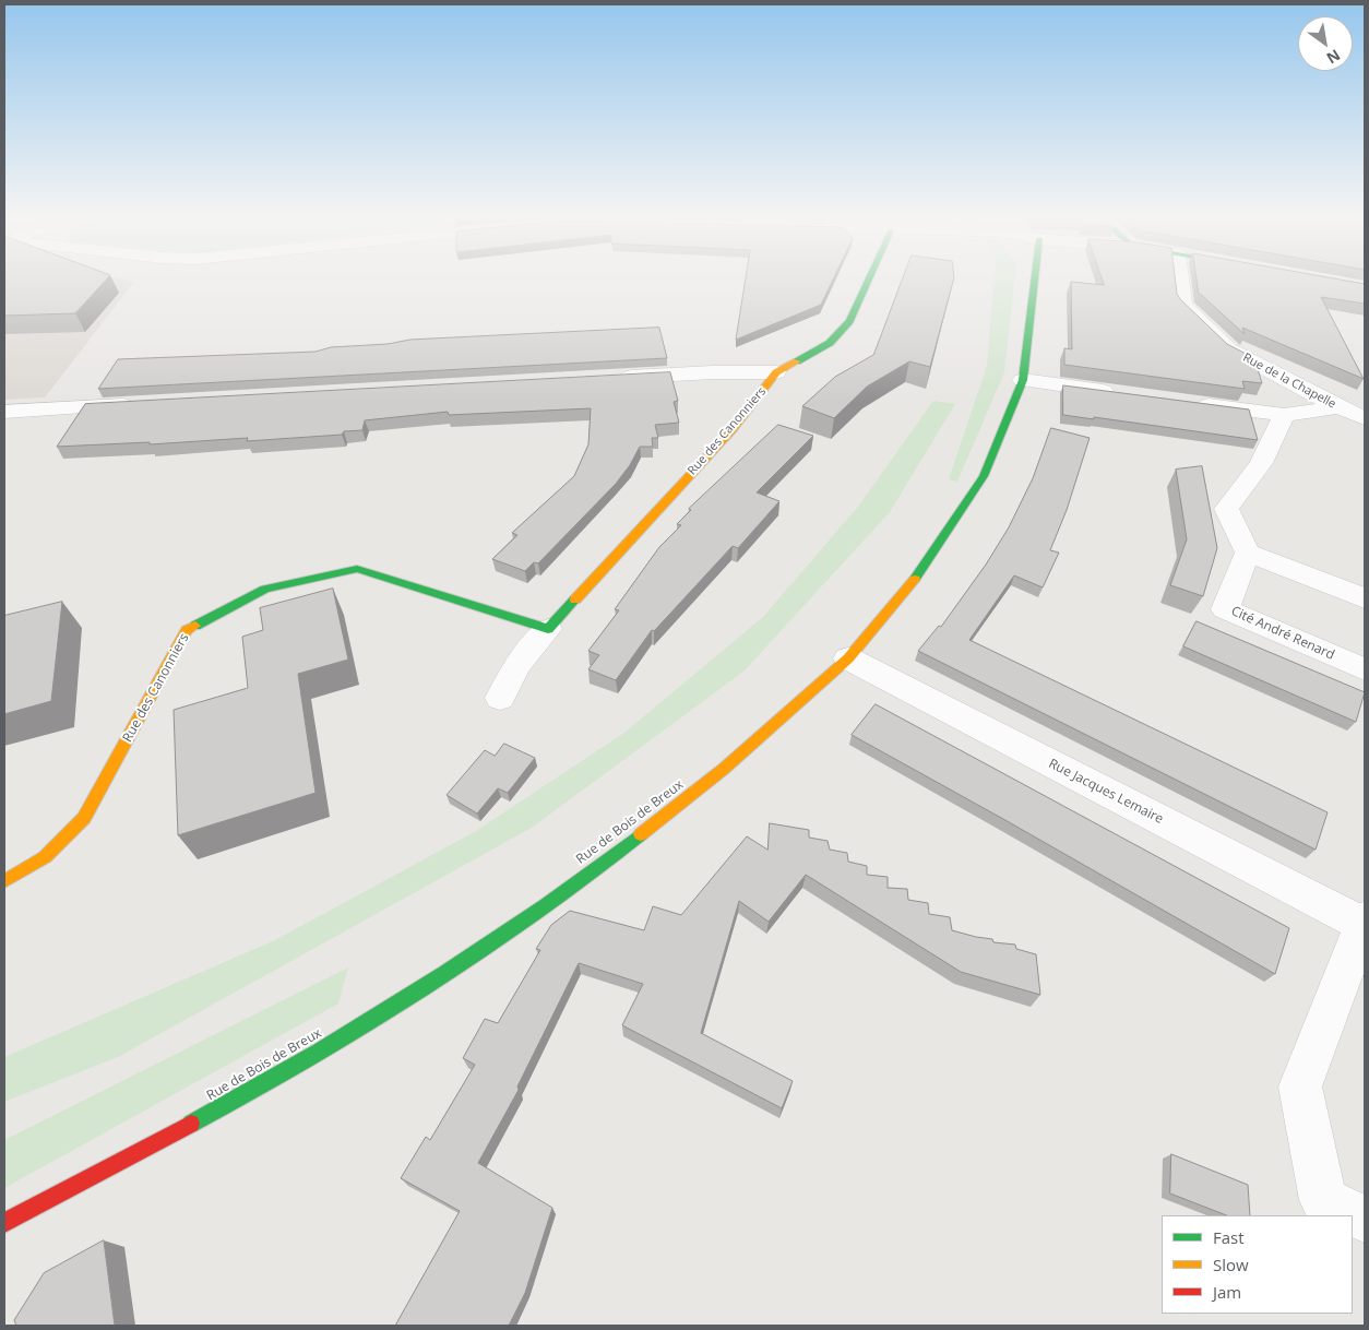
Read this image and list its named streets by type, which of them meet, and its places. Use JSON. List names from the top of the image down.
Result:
{
  "streets": {
    "street": [
      "Rue de la Chapelle",
      "Rue des Canonniers",
      "Cité André Renard",
      "Rue Jacques Lemaire",
      "Rue de Bois de Breux"
    ]
  },
  "crossings": [
    ["Rue Jacques Lemaire", "Rue de Bois de Breux"]
  ],
  "legend": ["Fast", "Slow", "Jam"],
  "north": "bottom right"
}
